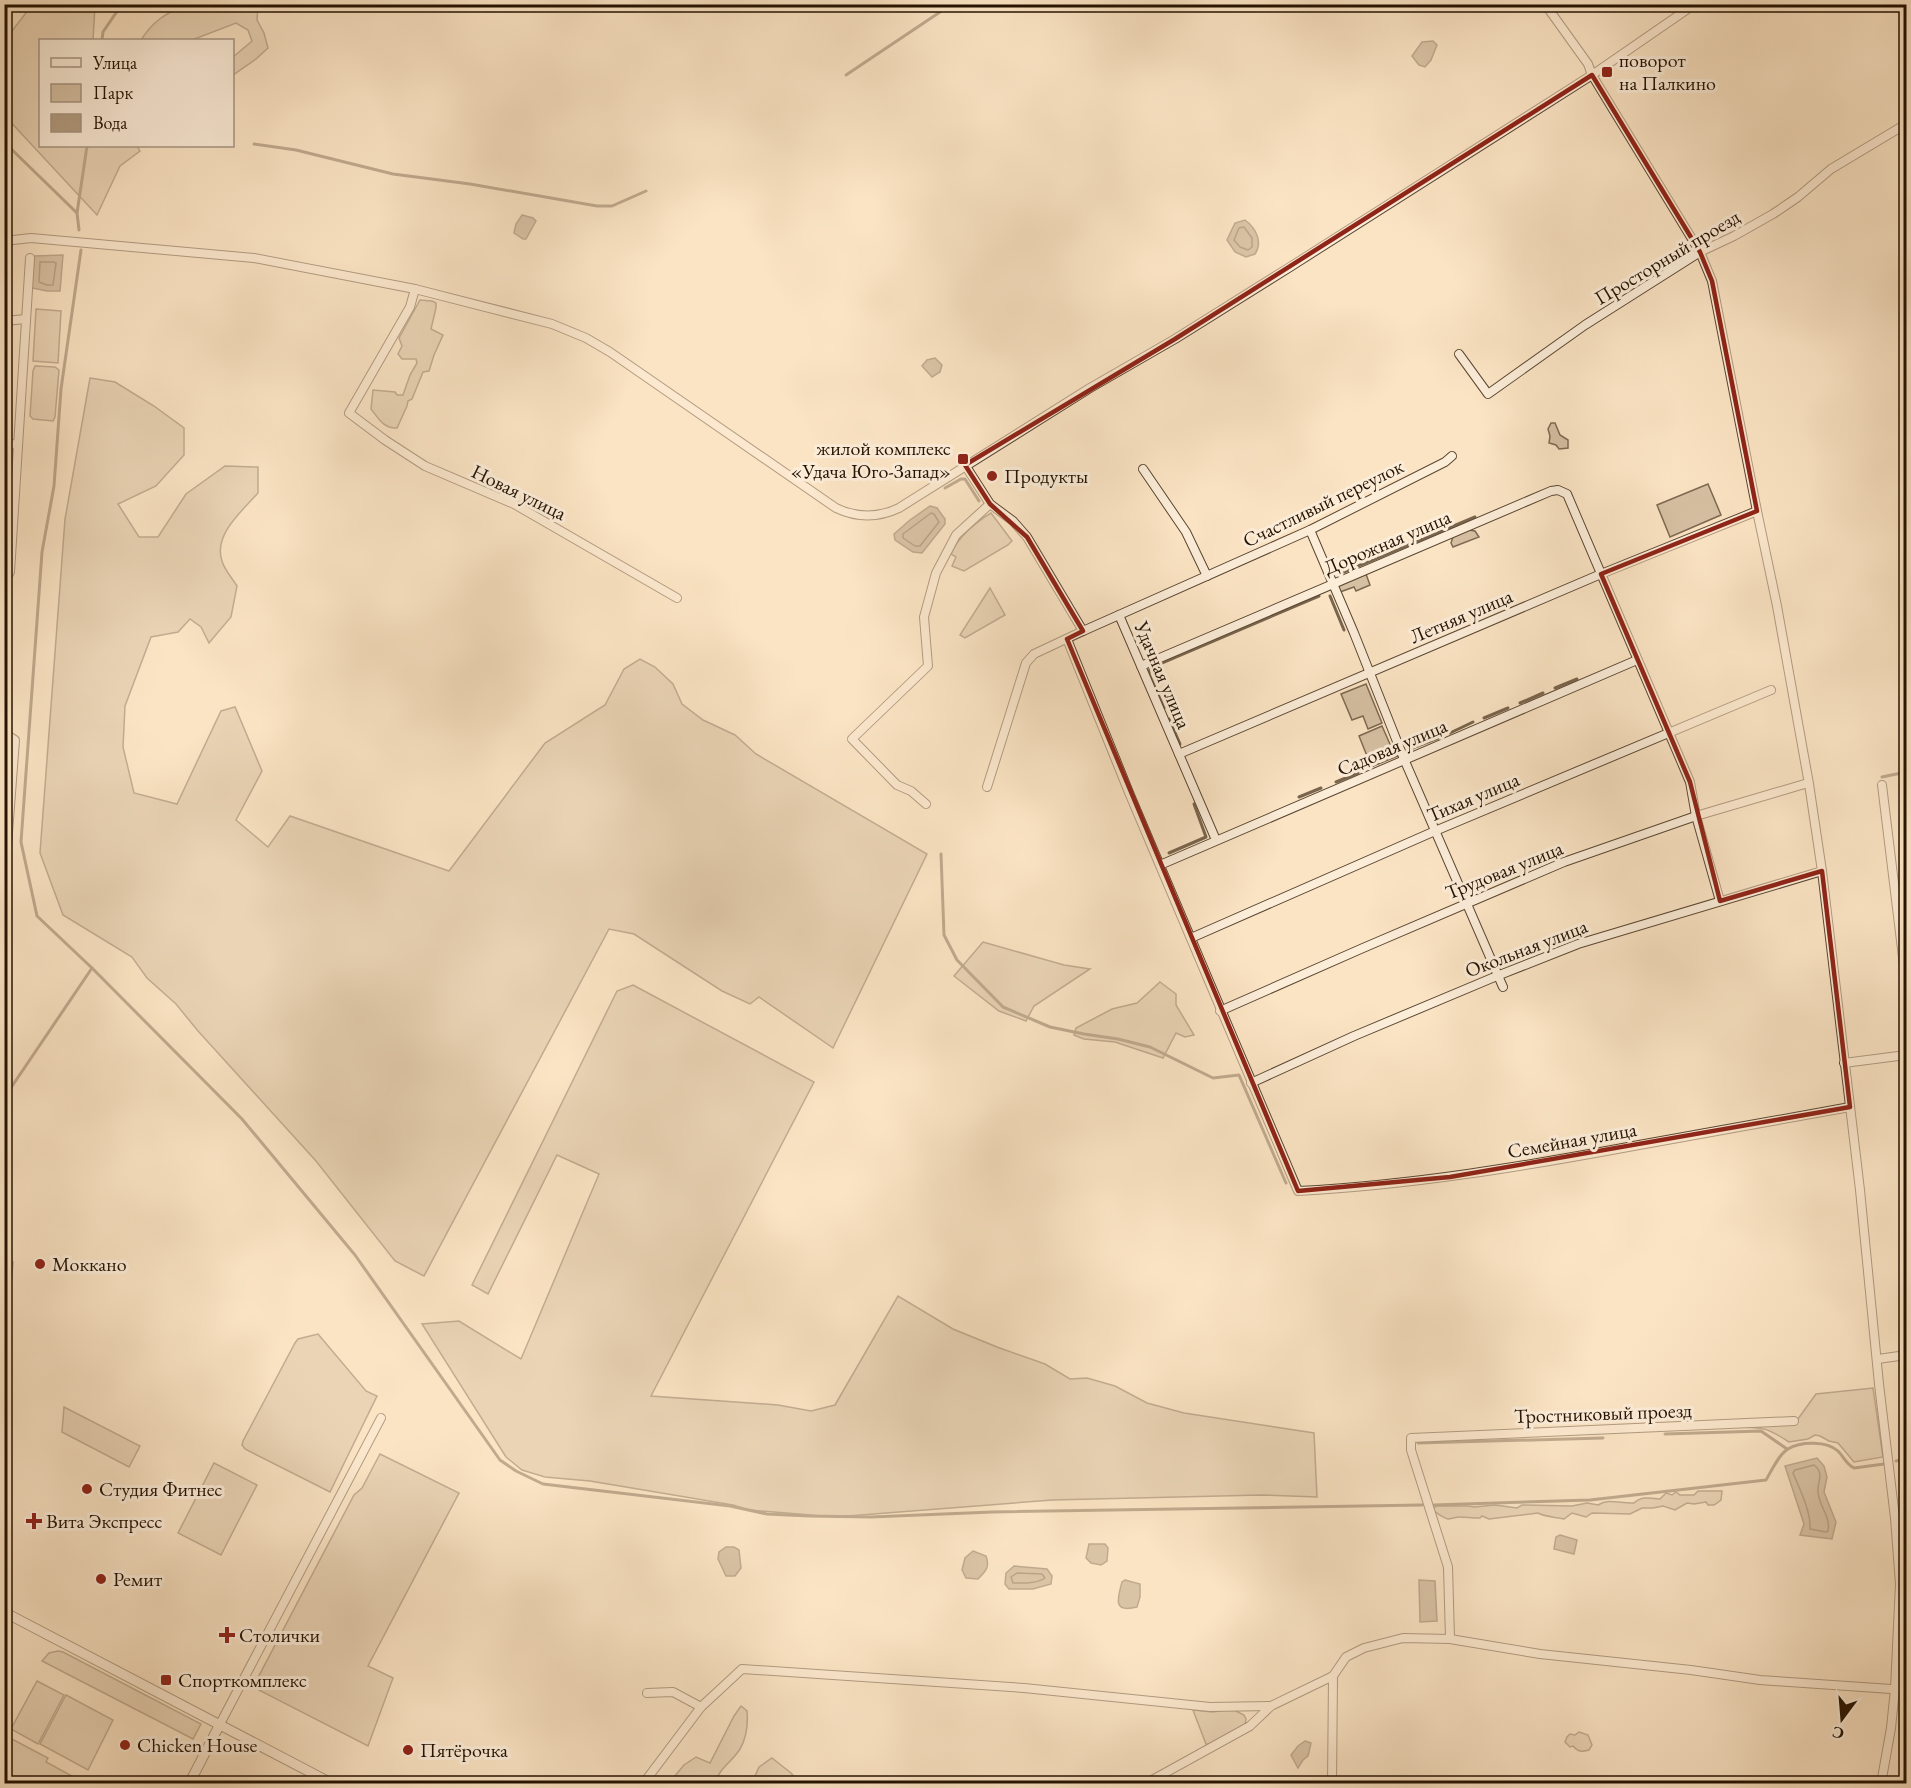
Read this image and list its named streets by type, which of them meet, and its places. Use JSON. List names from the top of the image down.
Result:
{
  "streets": {
    "street": [
      "Просторный проезд",
      "Новая улица",
      "Счастливый переулок",
      "Дорожная улица",
      "Летняя улица",
      "Удачная улица",
      "Садовая улица",
      "Тихая улица",
      "Трудовая улица",
      "Окольная улица",
      "Семейная улица",
      "Тростниковый проезд"
    ]
  },
  "crossings": [
    ["Счастливый переулок", "Удачная улица"],
    ["Дорожная улица", "Летняя улица"],
    ["Дорожная улица", "Удачная улица"],
    ["Летняя улица", "Удачная улица"],
    ["Удачная улица", "Садовая улица"],
    ["Окольная улица", "Семейная улица"]
  ],
  "places": {
    "transit": ["поворот на Палкино", "жилой комплекс «Удача Юго-Запад»", "Спорткомплекс"],
    "other": [
      "Продукты",
      "Моккано",
      "Студия Фитнес",
      "Ремит",
      "Chicken House",
      "Пятёрочка"
    ],
    "health": ["Вита Экспресс", "Столички"]
  },
  "legend": ["Улица", "Парк", "Вода"],
  "north": "bottom"
}
